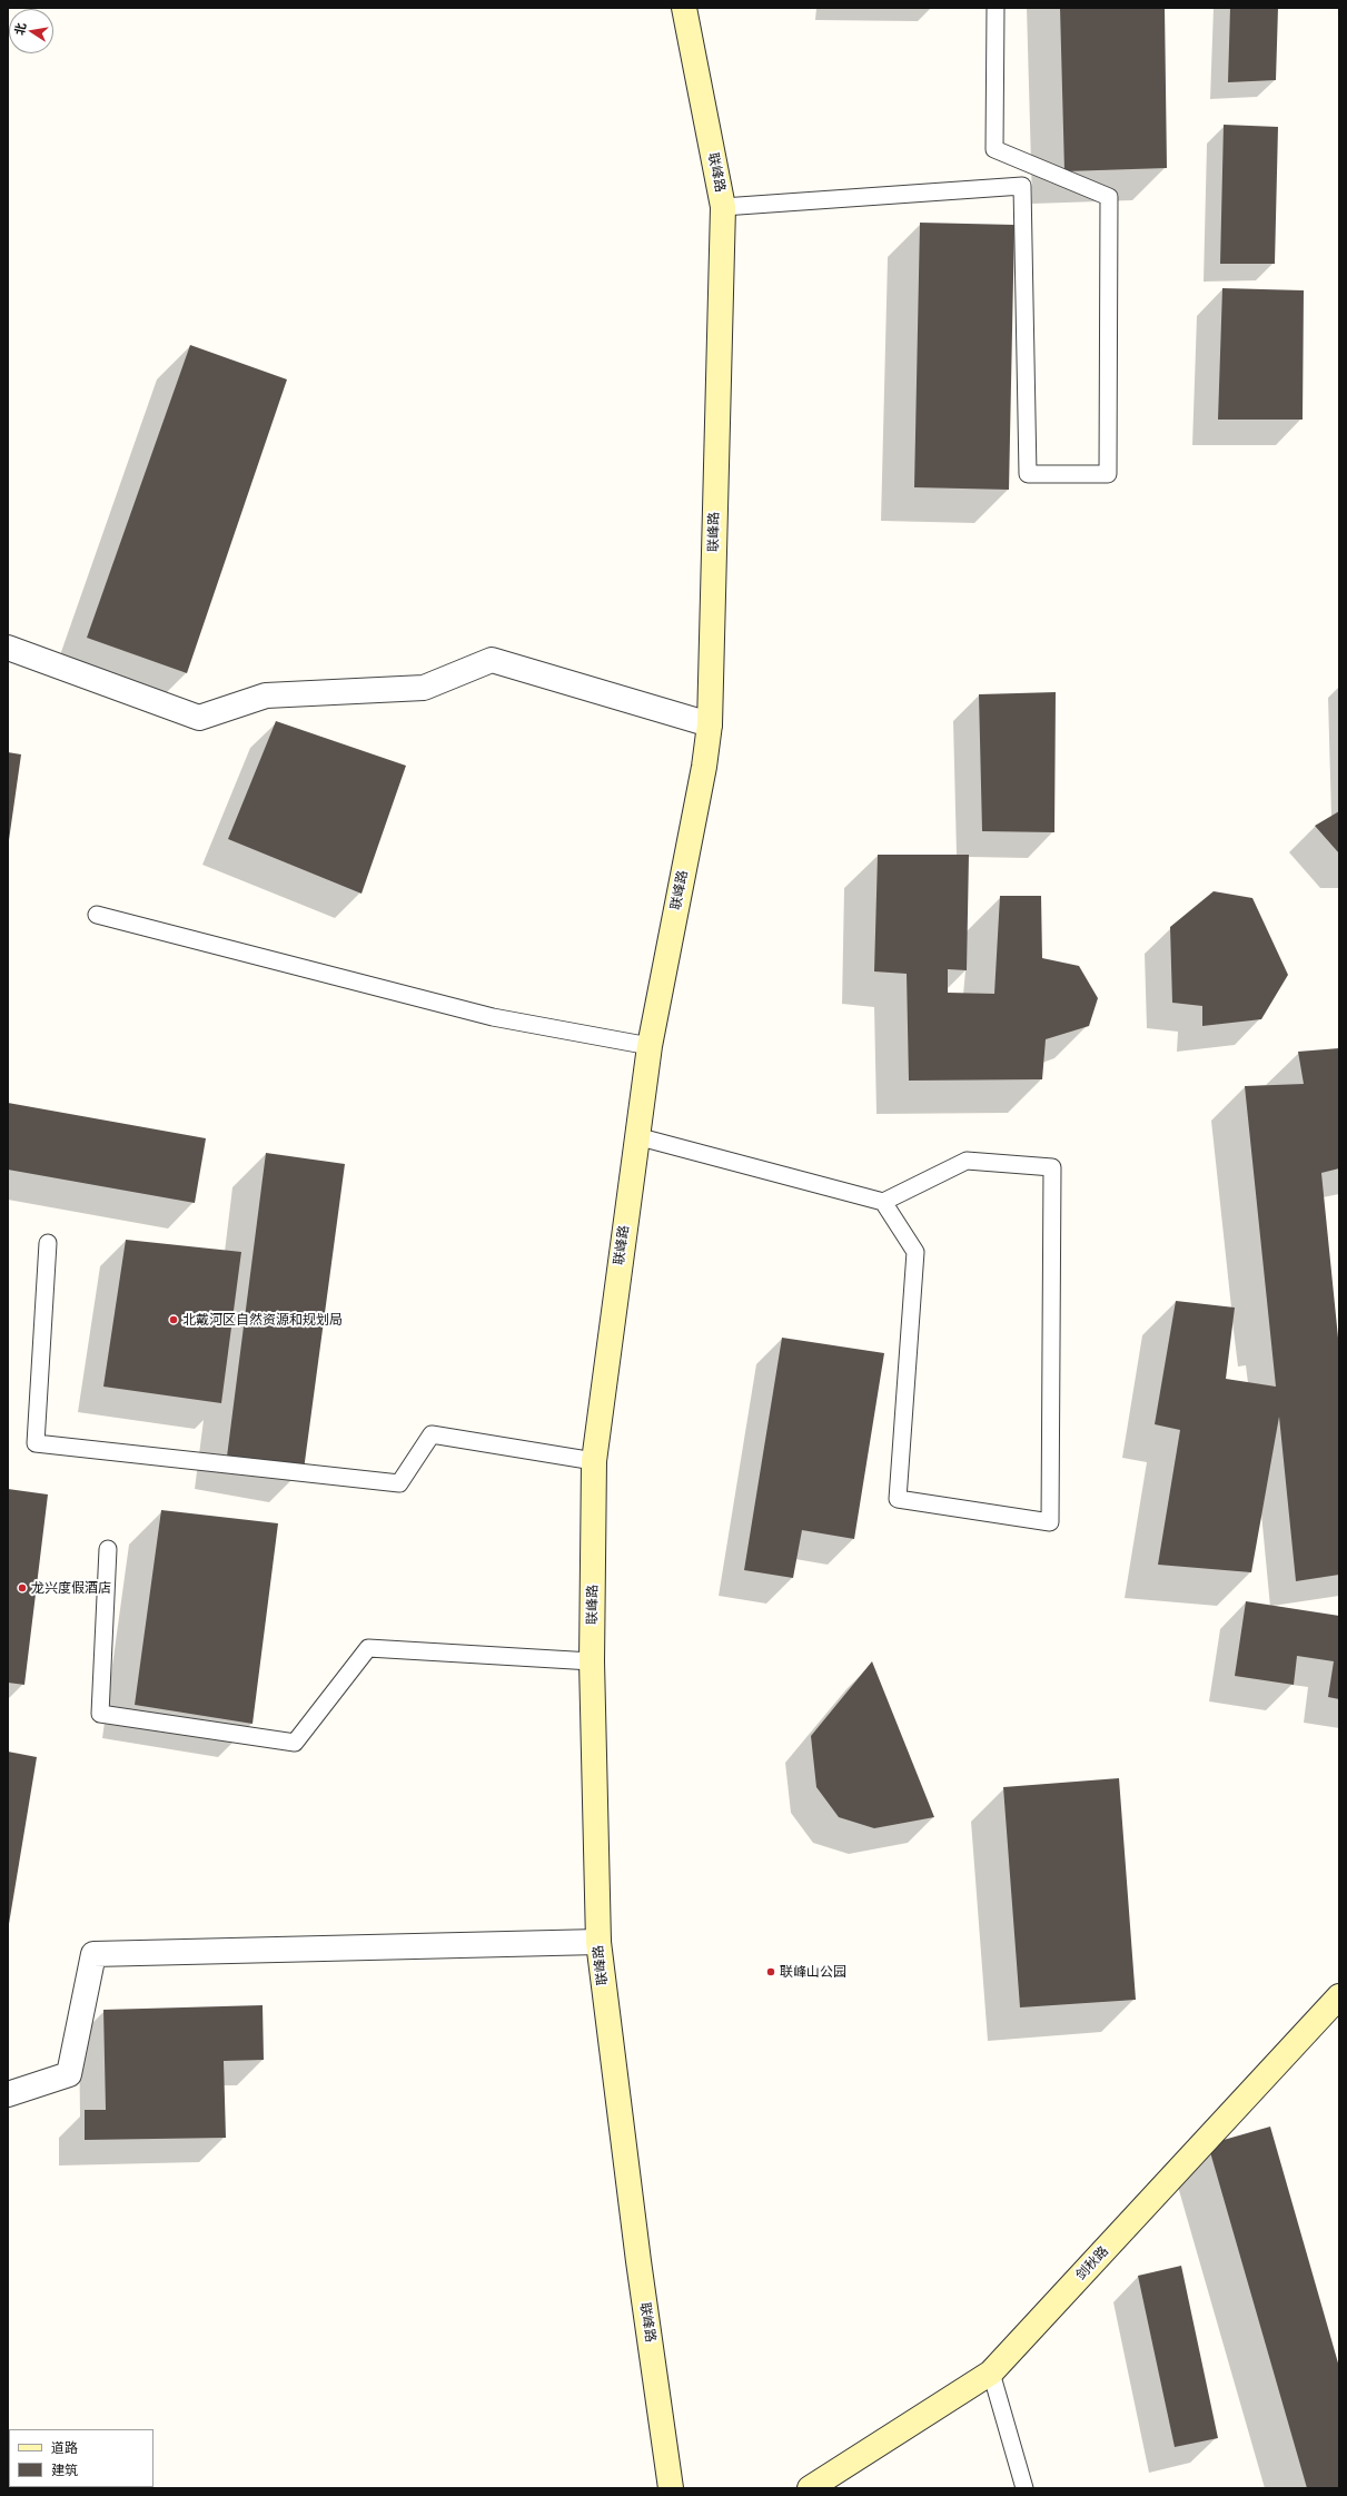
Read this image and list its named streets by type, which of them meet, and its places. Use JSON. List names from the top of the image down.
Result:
{
  "streets": {
    "main road": ["联峰路", "剑秋路"]
  },
  "places": ["北戴河区自然资源和规划局", "龙兴度假酒店", "联峰山公园"],
  "legend": ["道路", "建筑"],
  "north": "left"
}
